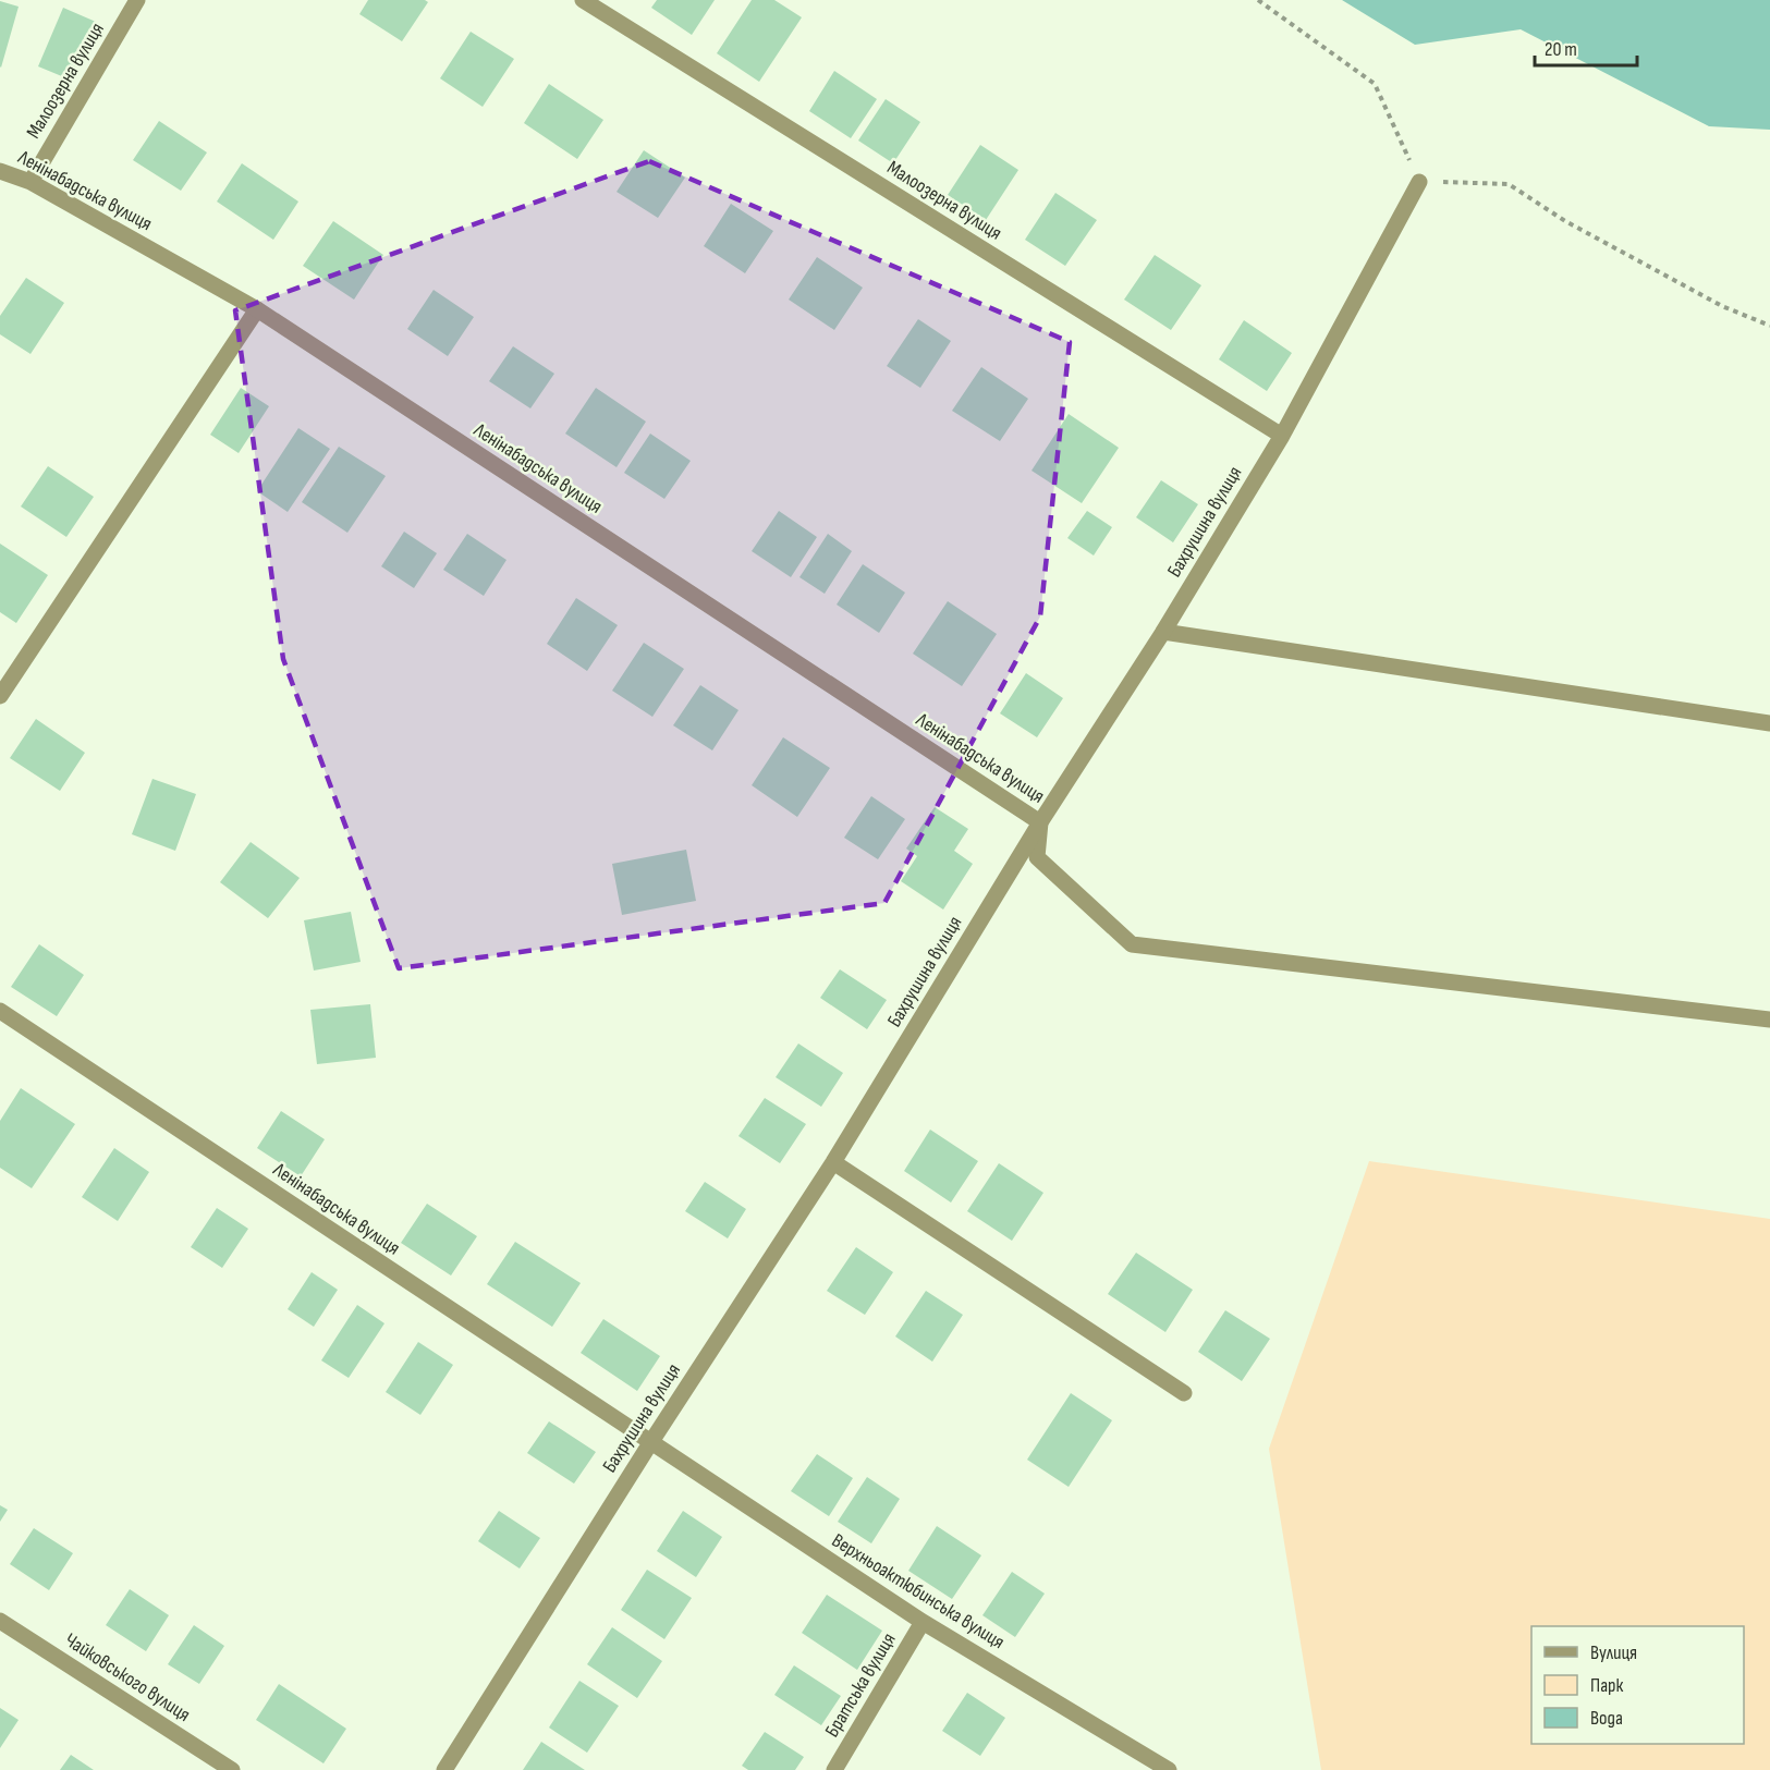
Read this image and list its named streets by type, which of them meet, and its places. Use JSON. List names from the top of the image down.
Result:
{
  "streets": {
    "street": [
      "Малоозерна вулиця",
      "Ленінабадська вулиця",
      "Бахрушина вулиця",
      "Верхньоактюбинська вулиця",
      "Чайковського вулиця",
      "Братська вулиця"
    ]
  },
  "crossings": [
    ["Малоозерна вулиця", "Ленінабадська вулиця"],
    ["Малоозерна вулиця", "Бахрушина вулиця"],
    ["Ленінабадська вулиця", "Бахрушина вулиця"],
    ["Ленінабадська вулиця", "Верхньоактюбинська вулиця"],
    ["Бахрушина вулиця", "Верхньоактюбинська вулиця"],
    ["Верхньоактюбинська вулиця", "Братська вулиця"]
  ],
  "legend": ["Вулиця", "Парк", "Вода"],
  "scale_bar": "20 m"
}
